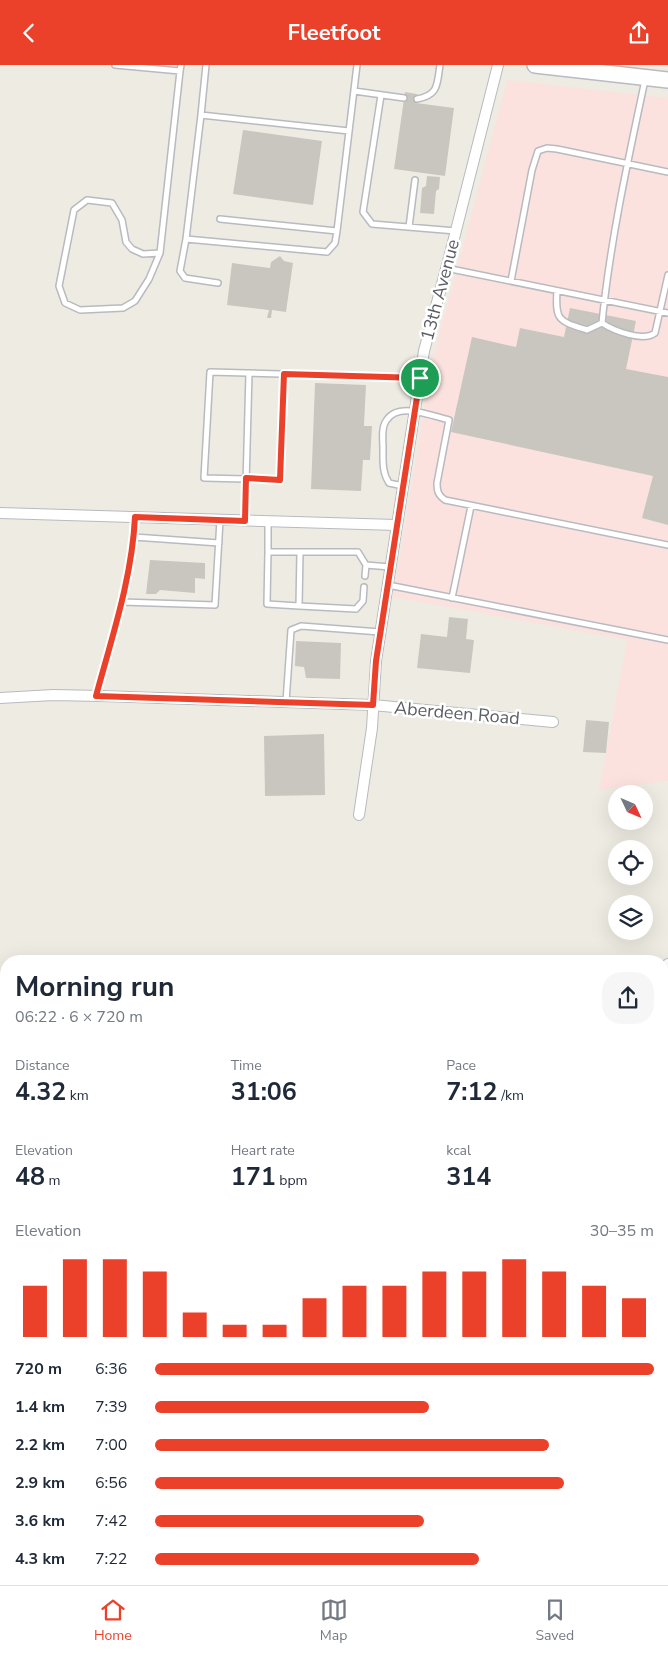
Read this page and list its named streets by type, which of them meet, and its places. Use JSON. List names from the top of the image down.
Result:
{
  "streets": {
    "street": ["13th Avenue", "Aberdeen Road"]
  },
  "crossings": [
    ["13th Avenue", "Aberdeen Road"]
  ],
  "north": "bottom right",
  "page": {
    "header": "Fleetfoot",
    "heading": ["Morning run", "06:22 · 6 × 720 m"],
    "stats": [
      ["Distance", "4.32 km"],
      ["Time", "31:06"],
      ["Pace", "7:12 /km"],
      ["Elevation", "48 m"],
      ["Heart rate", "171 bpm"],
      ["kcal", "314"]
    ],
    "chart": ["Elevation", "30–35 m"],
    "list": [
      {
        "name": "720 m",
        "note": "6:36"
      },
      {
        "name": "1.4 km",
        "note": "7:39"
      },
      {
        "name": "2.2 km",
        "note": "7:00"
      },
      {
        "name": "2.9 km",
        "note": "6:56"
      },
      {
        "name": "3.6 km",
        "note": "7:42"
      },
      {
        "name": "4.3 km",
        "note": "7:22"
      }
    ],
    "tabs": ["Home", "Map", "Saved"]
  }
}
